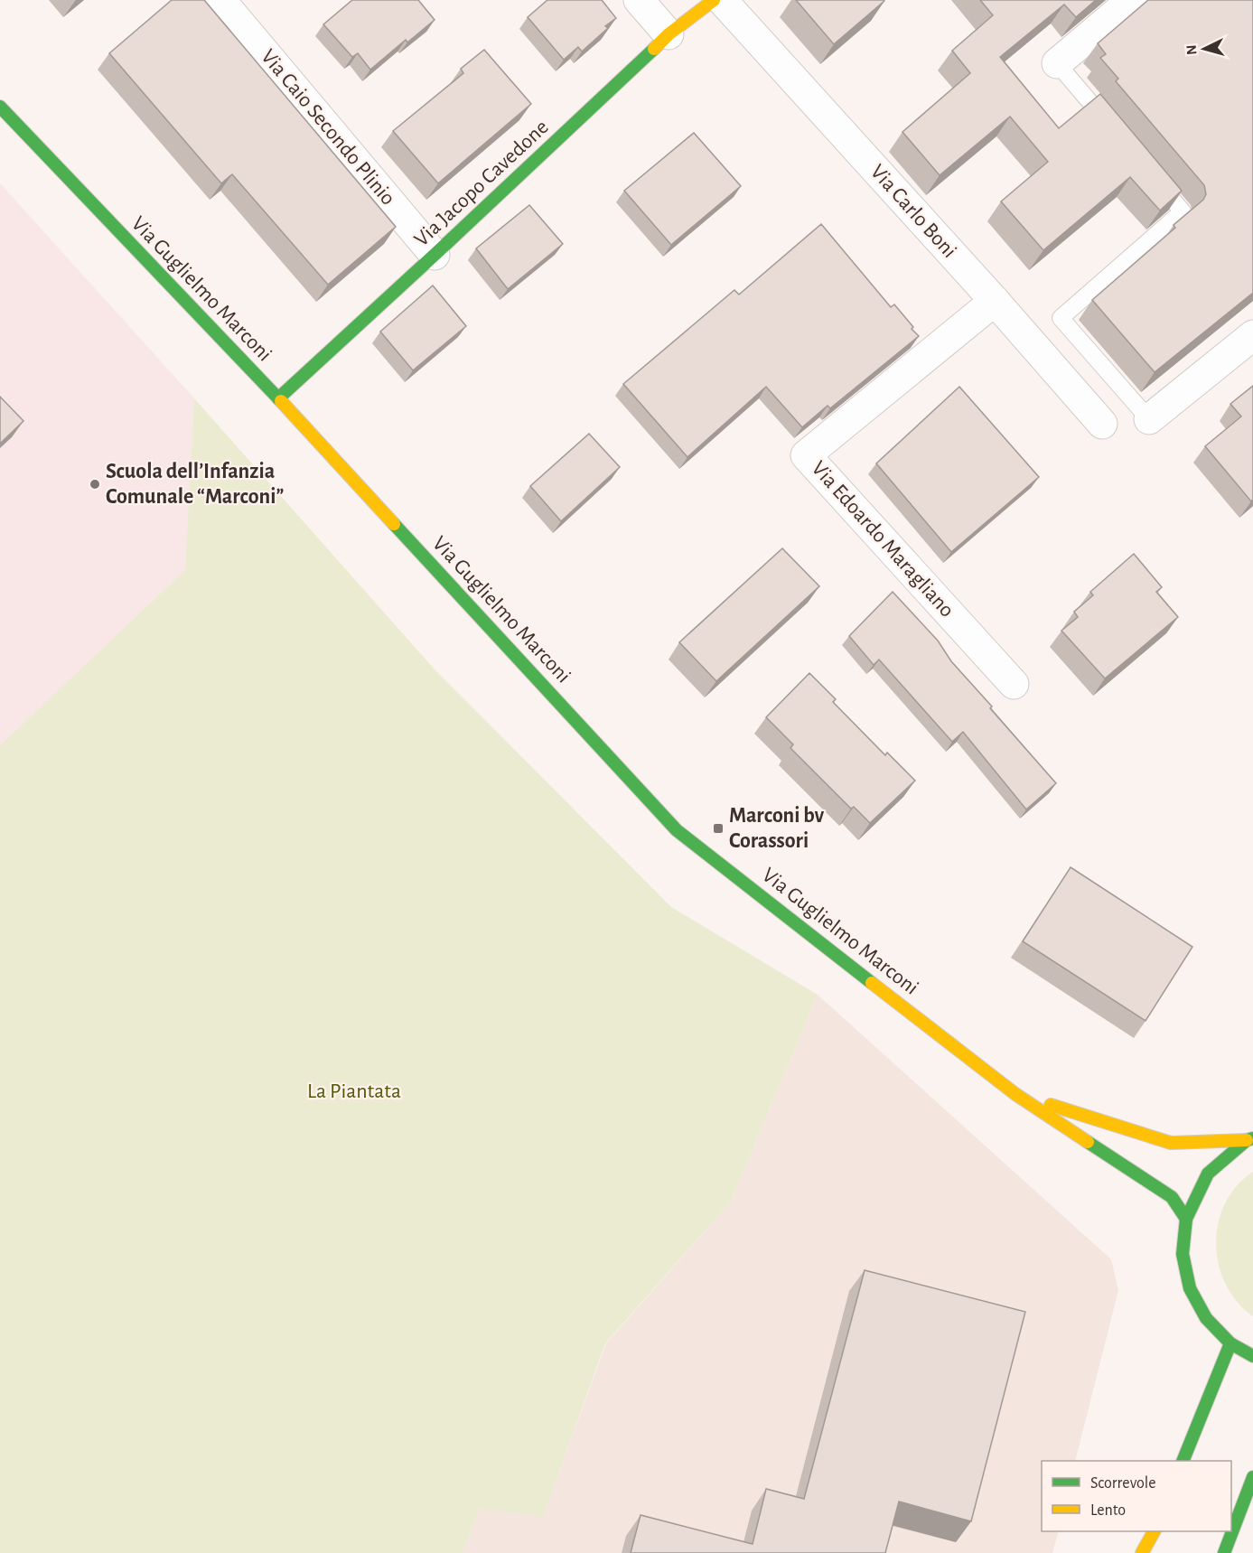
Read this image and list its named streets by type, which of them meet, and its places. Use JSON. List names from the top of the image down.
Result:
{
  "streets": {
    "street": [
      "Via Caio Secondo Plinio",
      "Via Jacopo Cavedone",
      "Via Carlo Boni",
      "Via Guglielmo Marconi",
      "Via Edoardo Maragliano"
    ]
  },
  "crossings": [
    ["Via Caio Secondo Plinio", "Via Jacopo Cavedone"],
    ["Via Jacopo Cavedone", "Via Guglielmo Marconi"],
    ["Via Carlo Boni", "Via Edoardo Maragliano"]
  ],
  "parks": ["La Piantata"],
  "places": {
    "other": ["Scuola dell’Infanzia Comunale “Marconi”"],
    "transit": ["Marconi bv Corassori"]
  },
  "legend": ["Scorrevole", "Lento"],
  "north": "left"
}
